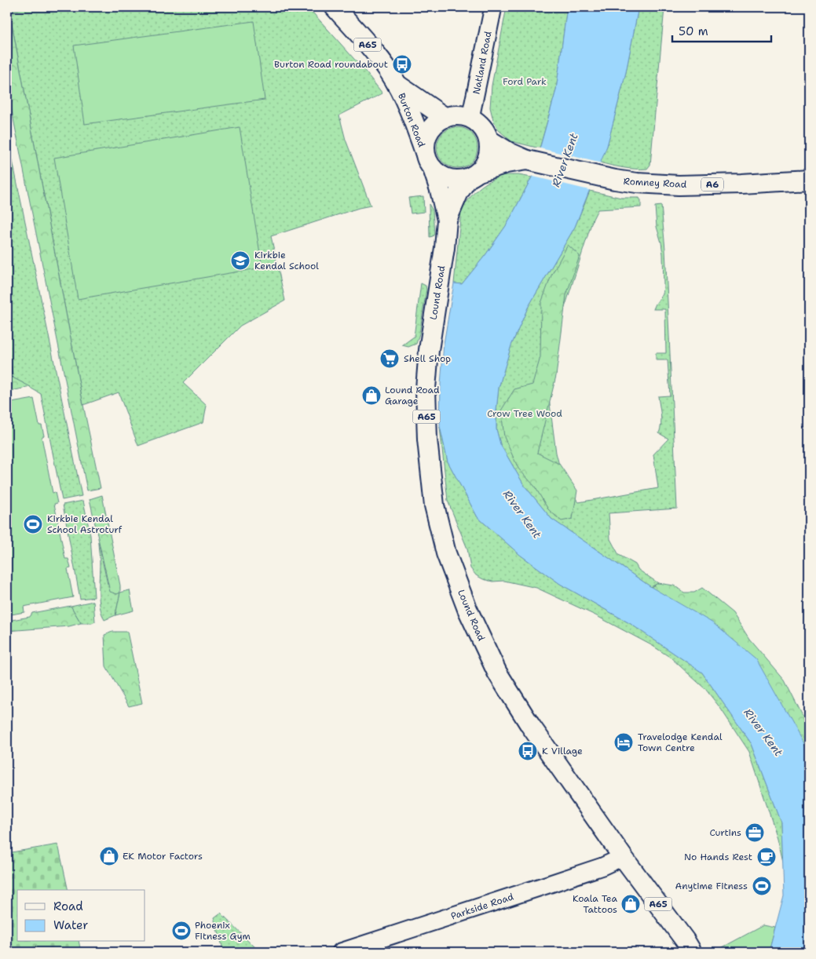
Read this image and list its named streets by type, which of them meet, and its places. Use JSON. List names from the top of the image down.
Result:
{
  "streets": {
    "main road": [
      "A65",
      "Burton Road",
      "Romney Road",
      "A6",
      "Lound Road"
    ],
    "street": ["Natland Road", "Parkside Road"]
  },
  "crossings": [
    ["A65", "Natland Road"],
    ["A65", "Burton Road"],
    ["A65", "Romney Road"],
    ["A65", "Lound Road"],
    ["Natland Road", "Burton Road"],
    ["Natland Road", "Romney Road"],
    ["Natland Road", "Lound Road"],
    ["Burton Road", "Romney Road"],
    ["Burton Road", "Lound Road"],
    ["Romney Road", "Lound Road"],
    ["Lound Road", "Parkside Road"]
  ],
  "water": ["River Kent"],
  "parks": ["Ford Park", "Crow Tree Wood"],
  "places": {
    "bus stop": ["Burton Road roundabout", "K Village"],
    "school or university": ["Kirkbie Kendal School"],
    "supermarket": ["Shell Shop"],
    "shop": ["Lound Road Garage", "EK Motor Factors", "Koala Tea Tattoos"],
    "sports": ["Kirkbie Kendal School Astroturf", "Anytime Fitness", "Phoenix Fitness Gym"],
    "hotel": ["Travelodge Kendal Town Centre"],
    "office": ["Curtins"],
    "cafe": ["No Hands Rest"]
  },
  "legend": ["Road", "Water"],
  "scale_bar": "50 m"
}
